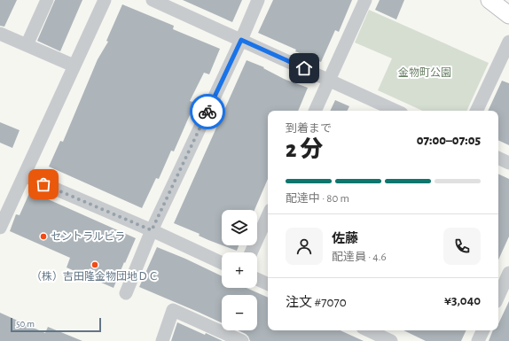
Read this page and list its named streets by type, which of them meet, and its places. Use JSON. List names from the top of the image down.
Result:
{
  "parks": ["金物町公園"],
  "places": ["セントラルビラ", "（株）吉田隆金物団地ＤＣ"],
  "scale_bar": "50 m",
  "page": {
    "heading": ["2 分", "到着まで", "07:00–07:05"],
    "panel": [
      "佐藤",
      "配達員 · 4.6",
      "注文 #7070",
      "¥3,040"
    ],
    "bar": "配達中 · 80 m",
    "map_buttons": ["+", "−"],
    "scale": "50 m"
  }
}
